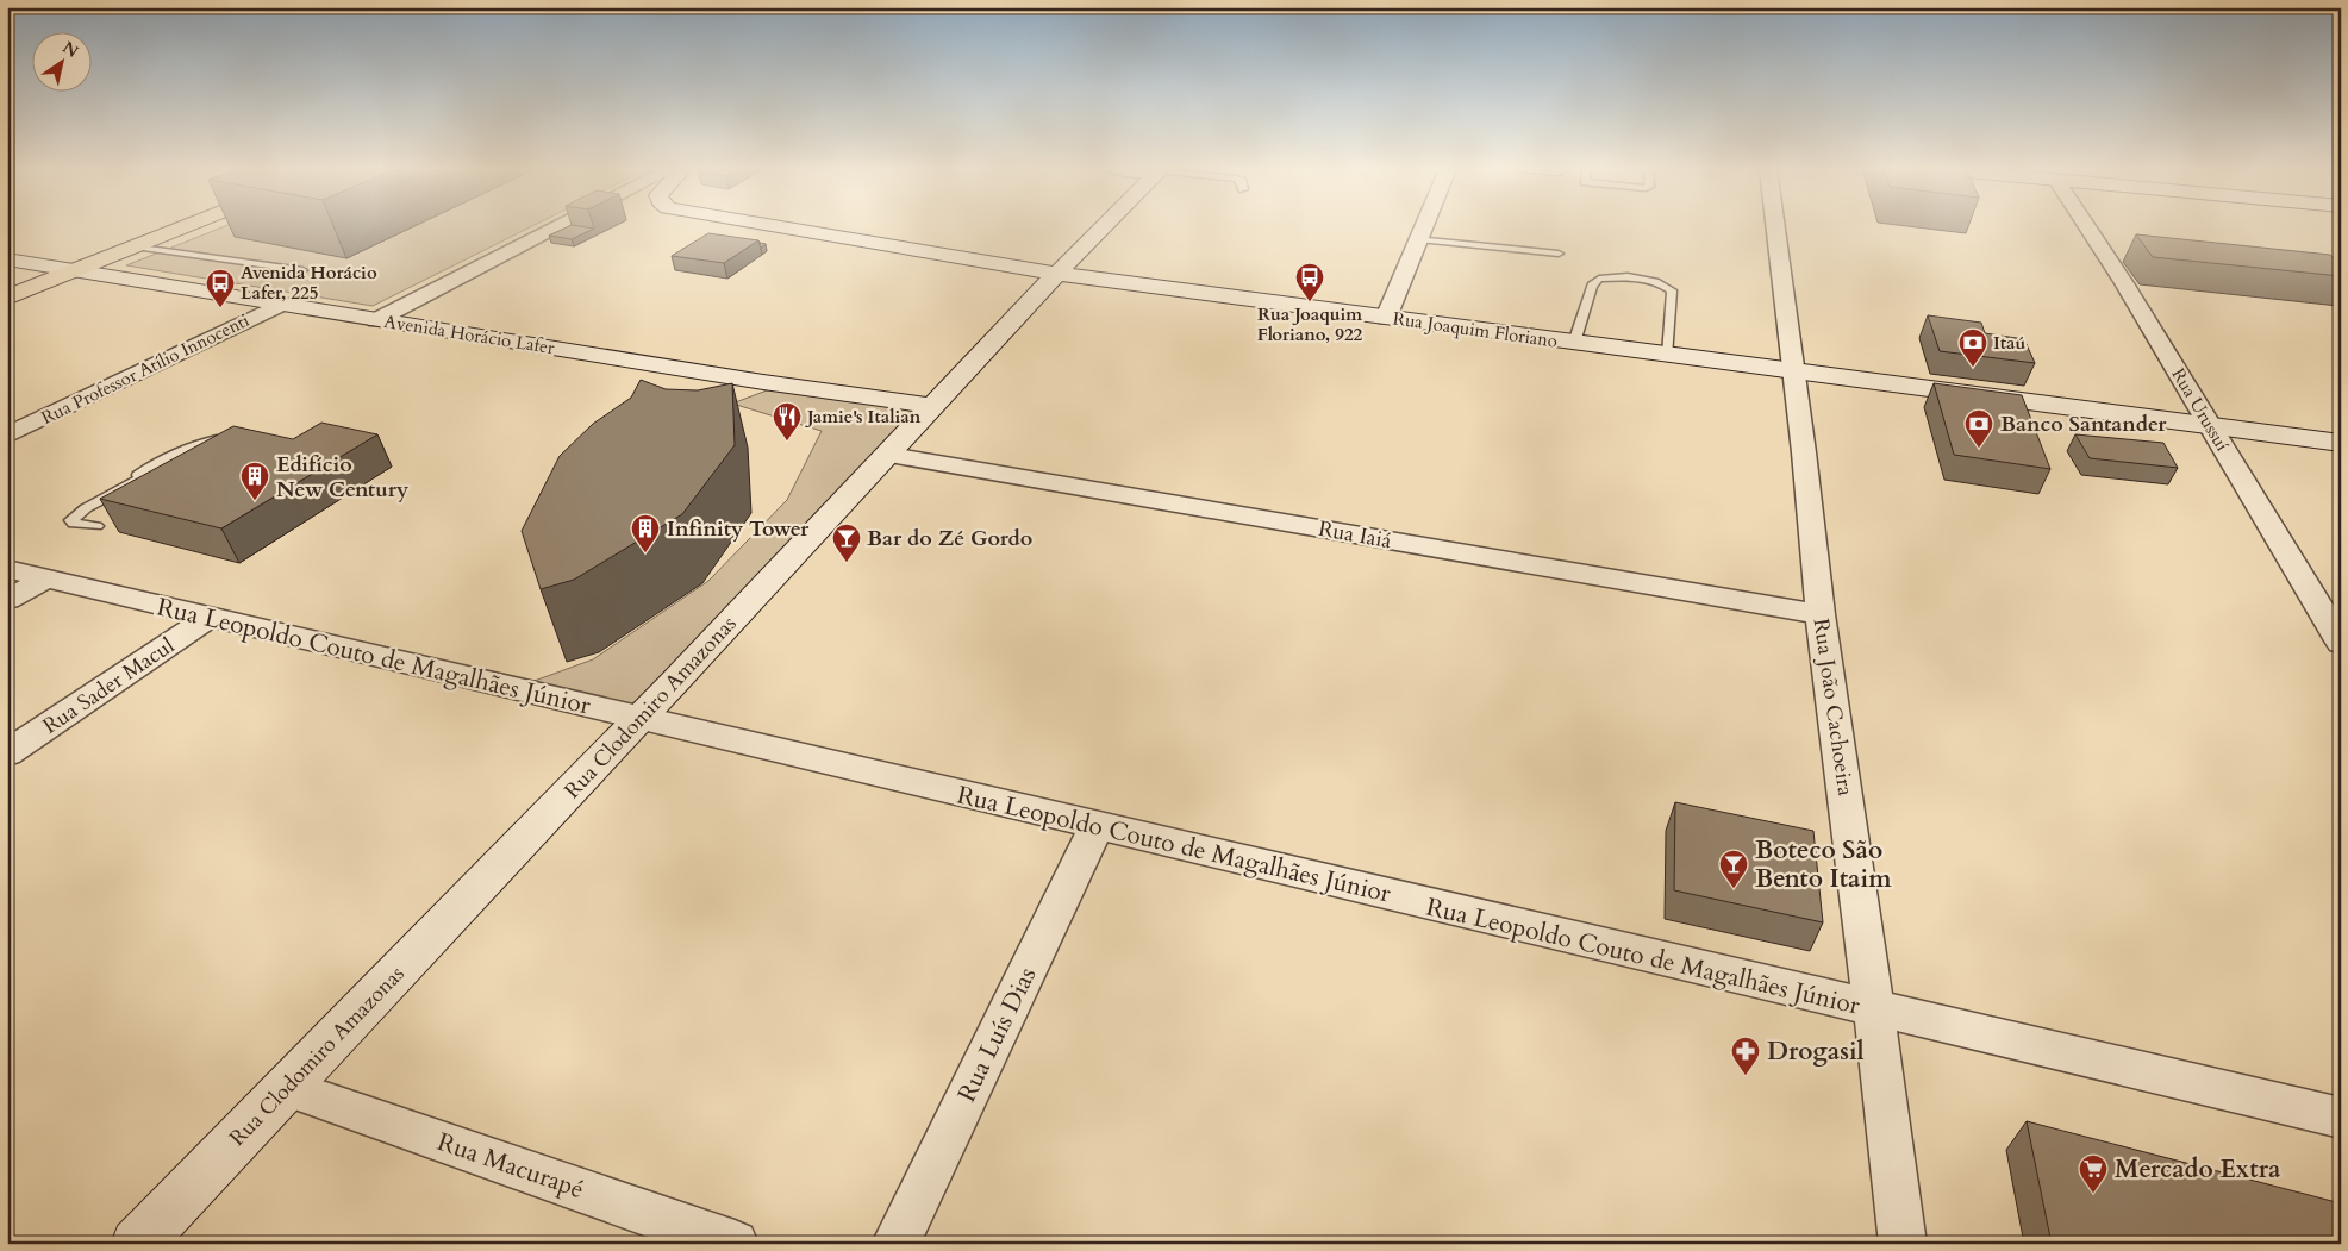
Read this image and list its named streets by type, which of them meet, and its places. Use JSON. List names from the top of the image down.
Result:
{
  "streets": {
    "street": [
      "Rua Joaquim Floriano",
      "Avenida Horácio Lafer",
      "Rua Professor Atílio Innocenti",
      "Rua Urussuí",
      "Rua Iaiá",
      "Rua Leopoldo Couto de Magalhães Júnior",
      "Rua Sader Macul",
      "Rua Clodomiro Amazonas",
      "Rua João Cachoeira",
      "Rua Luís Dias",
      "Rua Macurapé"
    ]
  },
  "crossings": [
    ["Rua Joaquim Floriano", "Rua Urussuí"],
    ["Rua Joaquim Floriano", "Rua Clodomiro Amazonas"],
    ["Rua Joaquim Floriano", "Rua João Cachoeira"],
    ["Avenida Horácio Lafer", "Rua Professor Atílio Innocenti"],
    ["Avenida Horácio Lafer", "Rua Clodomiro Amazonas"],
    ["Rua Iaiá", "Rua Clodomiro Amazonas"],
    ["Rua Iaiá", "Rua João Cachoeira"],
    ["Rua Leopoldo Couto de Magalhães Júnior", "Rua Sader Macul"],
    ["Rua Leopoldo Couto de Magalhães Júnior", "Rua Clodomiro Amazonas"],
    ["Rua Leopoldo Couto de Magalhães Júnior", "Rua João Cachoeira"],
    ["Rua Leopoldo Couto de Magalhães Júnior", "Rua Luís Dias"],
    ["Rua Clodomiro Amazonas", "Rua Macurapé"]
  ],
  "places": {
    "bus stop": ["Rua Joaquim Floriano, 922", "Avenida Horácio Lafer, 225"],
    "bank": ["Itaú", "Banco Santander"],
    "restaurant": ["Jamie's Italian"],
    "building": ["Edifício New Century", "Infinity Tower"],
    "bar": ["Bar do Zé Gordo", "Boteco São Bento Itaim"],
    "pharmacy": ["Drogasil"],
    "supermarket": ["Mercado Extra"]
  },
  "north": "top right"
}
